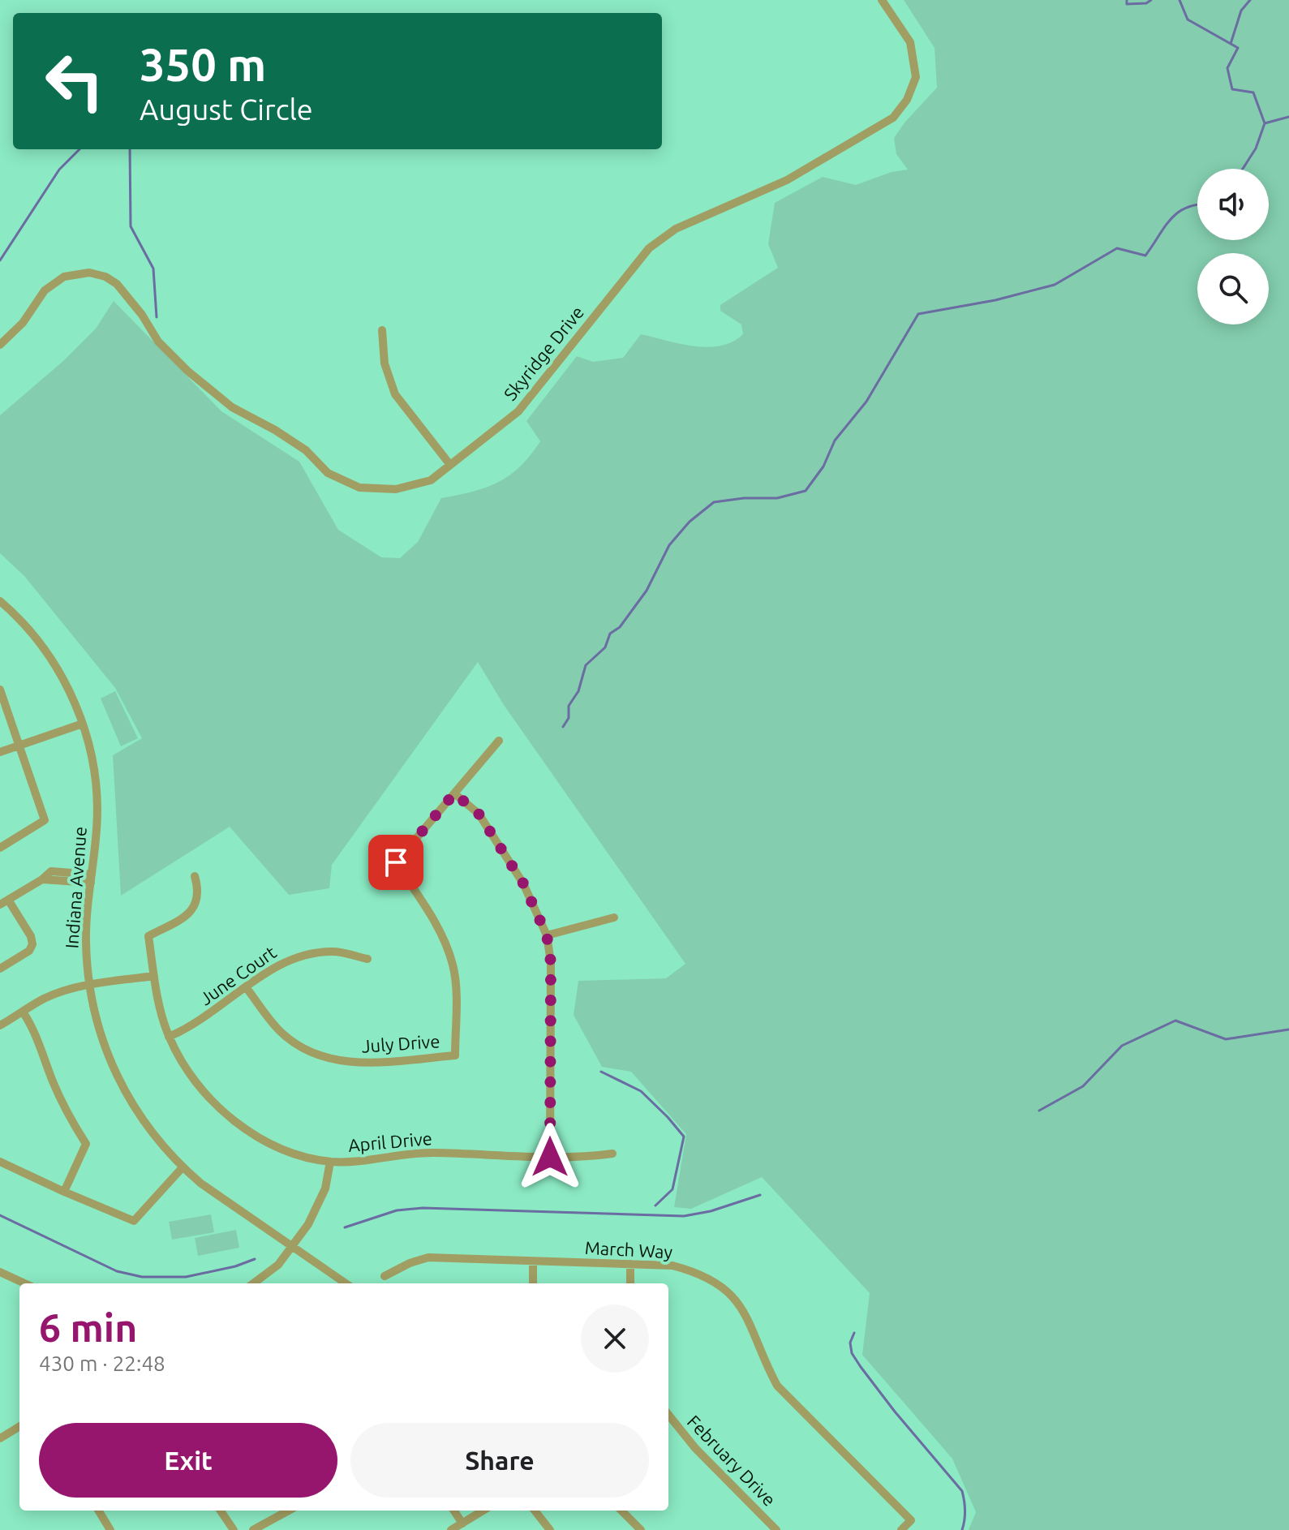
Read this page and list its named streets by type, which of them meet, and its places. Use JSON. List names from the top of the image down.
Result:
{
  "streets": {
    "street": [
      "Skyridge Drive",
      "Indiana Avenue",
      "June Court",
      "July Drive",
      "April Drive",
      "March Way",
      "February Drive"
    ]
  },
  "crossings": [
    ["June Court", "July Drive"],
    ["June Court", "April Drive"]
  ],
  "page": {
    "turn": ["350 m", "August Circle"],
    "heading": ["6 min", "430 m · 22:48"],
    "buttons": ["Exit", "Share"]
  }
}
